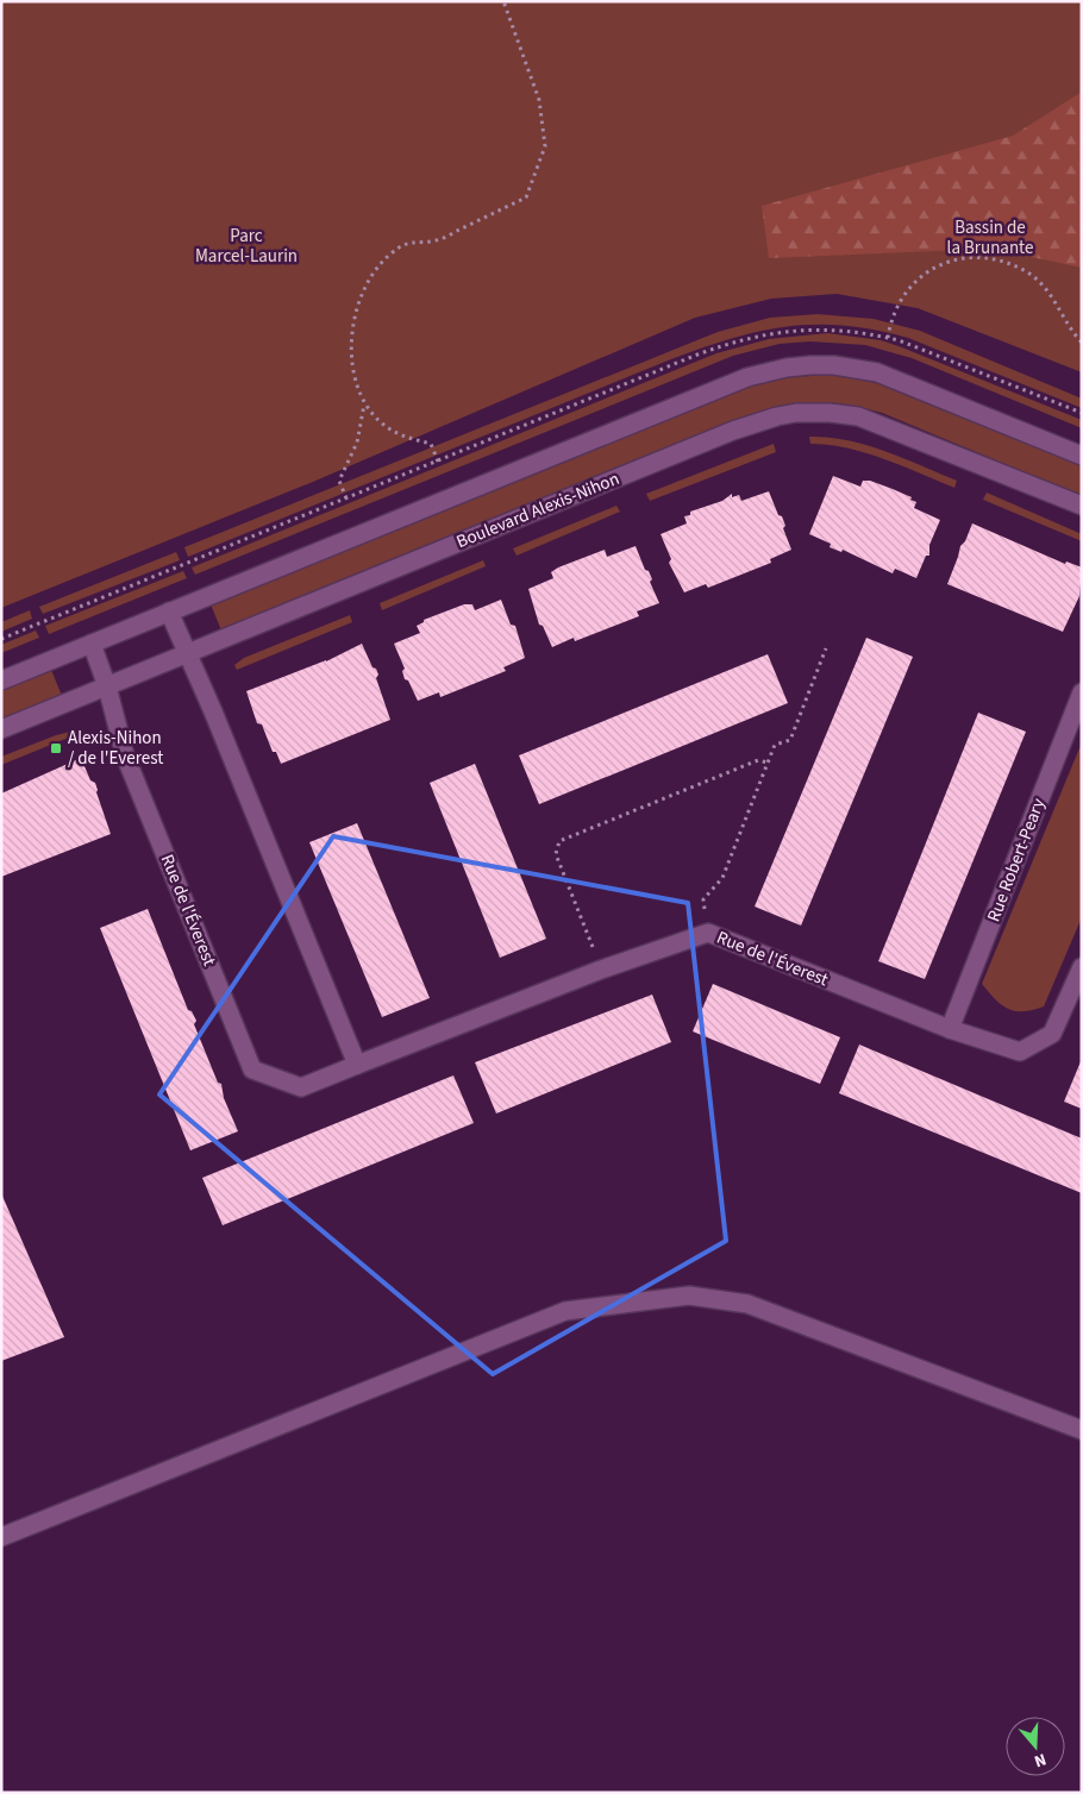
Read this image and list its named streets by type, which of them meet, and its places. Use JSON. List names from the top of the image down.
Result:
{
  "streets": {
    "street": ["Boulevard Alexis-Nihon", "Rue Robert-Peary", "Rue de l'Éverest"]
  },
  "crossings": [
    ["Boulevard Alexis-Nihon", "Rue de l'Éverest"],
    ["Rue Robert-Peary", "Rue de l'Éverest"]
  ],
  "parks": ["Bassin de la Brunante", "Parc Marcel-Laurin"],
  "places": {
    "transit": ["Alexis-Nihon / de l'Everest"]
  },
  "north": "bottom"
}
